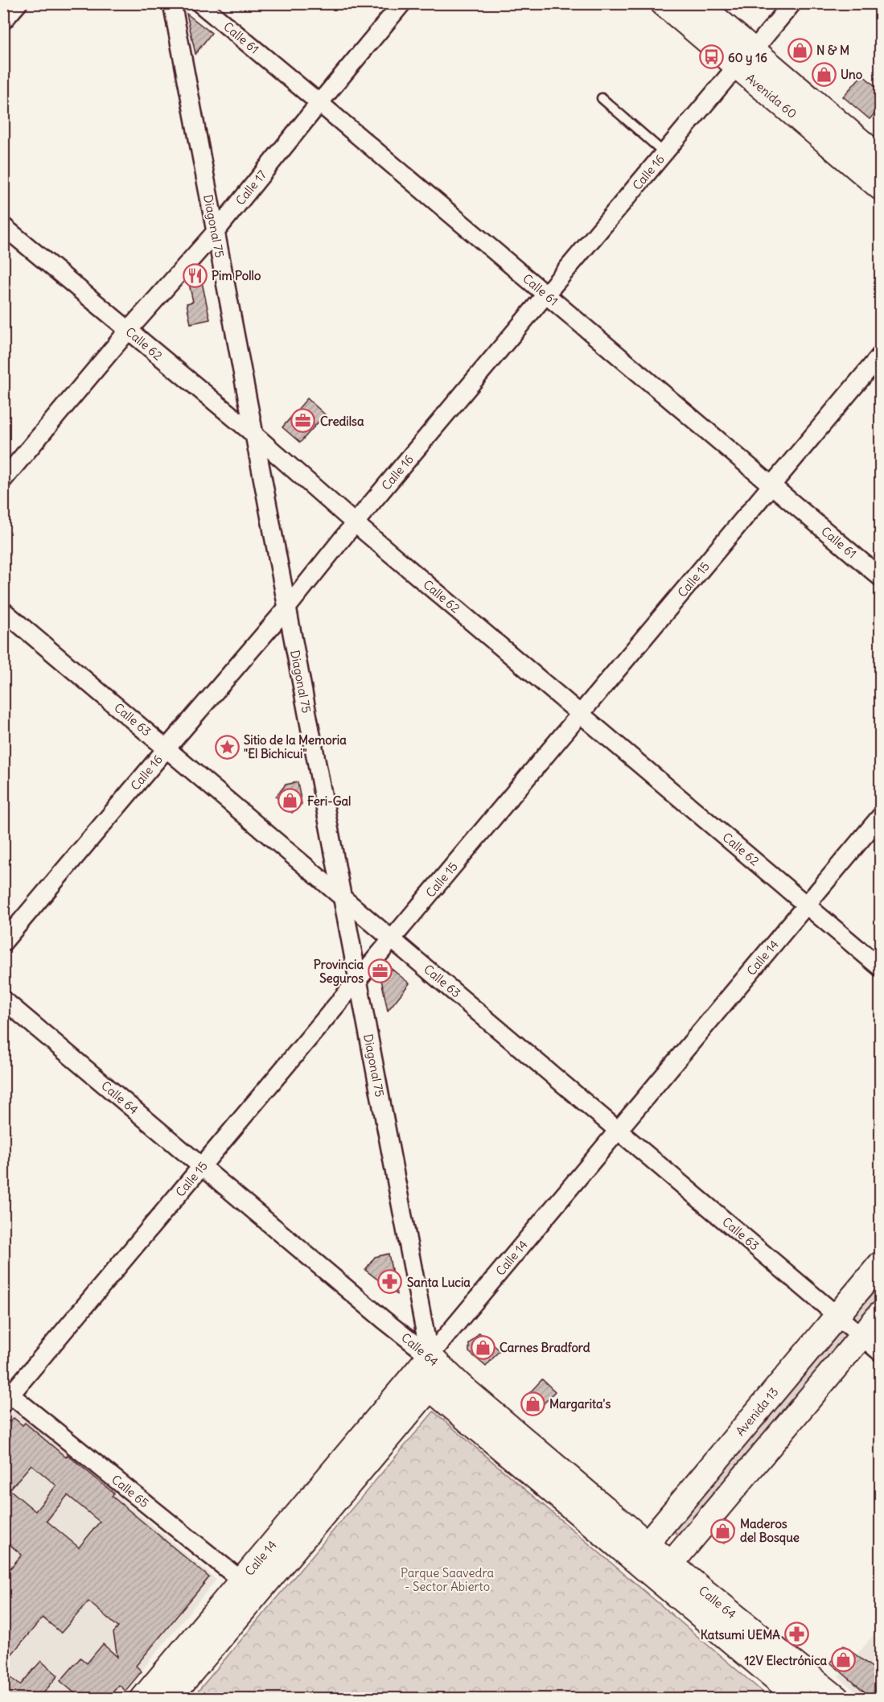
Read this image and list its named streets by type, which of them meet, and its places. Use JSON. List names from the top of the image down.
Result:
{
  "streets": {
    "main road": [
      "Avenida 60",
      "Calle 14",
      "Calle 64",
      "Avenida 13"
    ],
    "street": [
      "Calle 61",
      "Calle 16",
      "Calle 17",
      "Diagonal 75",
      "Calle 62",
      "Calle 15",
      "Calle 63",
      "Calle 65"
    ]
  },
  "crossings": [
    ["Calle 61", "Calle 16"],
    ["Calle 61", "Calle 17"],
    ["Calle 61", "Calle 15"],
    ["Avenida 60", "Calle 16"],
    ["Calle 16", "Diagonal 75"],
    ["Calle 16", "Calle 62"],
    ["Calle 16", "Calle 63"],
    ["Calle 17", "Diagonal 75"],
    ["Calle 17", "Calle 62"],
    ["Diagonal 75", "Calle 62"],
    ["Diagonal 75", "Calle 15"],
    ["Diagonal 75", "Calle 63"],
    ["Diagonal 75", "Calle 14"],
    ["Diagonal 75", "Calle 64"],
    ["Calle 62", "Calle 15"],
    ["Calle 62", "Calle 14"],
    ["Calle 15", "Calle 63"],
    ["Calle 15", "Calle 64"],
    ["Calle 15", "Calle 65"],
    ["Calle 63", "Calle 14"],
    ["Calle 63", "Avenida 13"],
    ["Calle 14", "Calle 64"],
    ["Calle 14", "Calle 65"],
    ["Calle 64", "Avenida 13"]
  ],
  "parks": ["Parque Saavedra - Sector Abierto"],
  "places": {
    "shop": [
      "N & M",
      "Uno",
      "Feri-Gal",
      "Carnes Bradford",
      "Margarita's",
      "Maderos del Bosque",
      "12V Electrónica"
    ],
    "bus stop": ["60 y 16"],
    "restaurant": ["Pim Pollo"],
    "office": ["Credilsa", "Provincia Seguros"],
    "place": ["Sitio de la Memoria \"El Bichicui\""],
    "pharmacy": ["Santa Lucia", "Katsumi UEMA"]
  }
}
